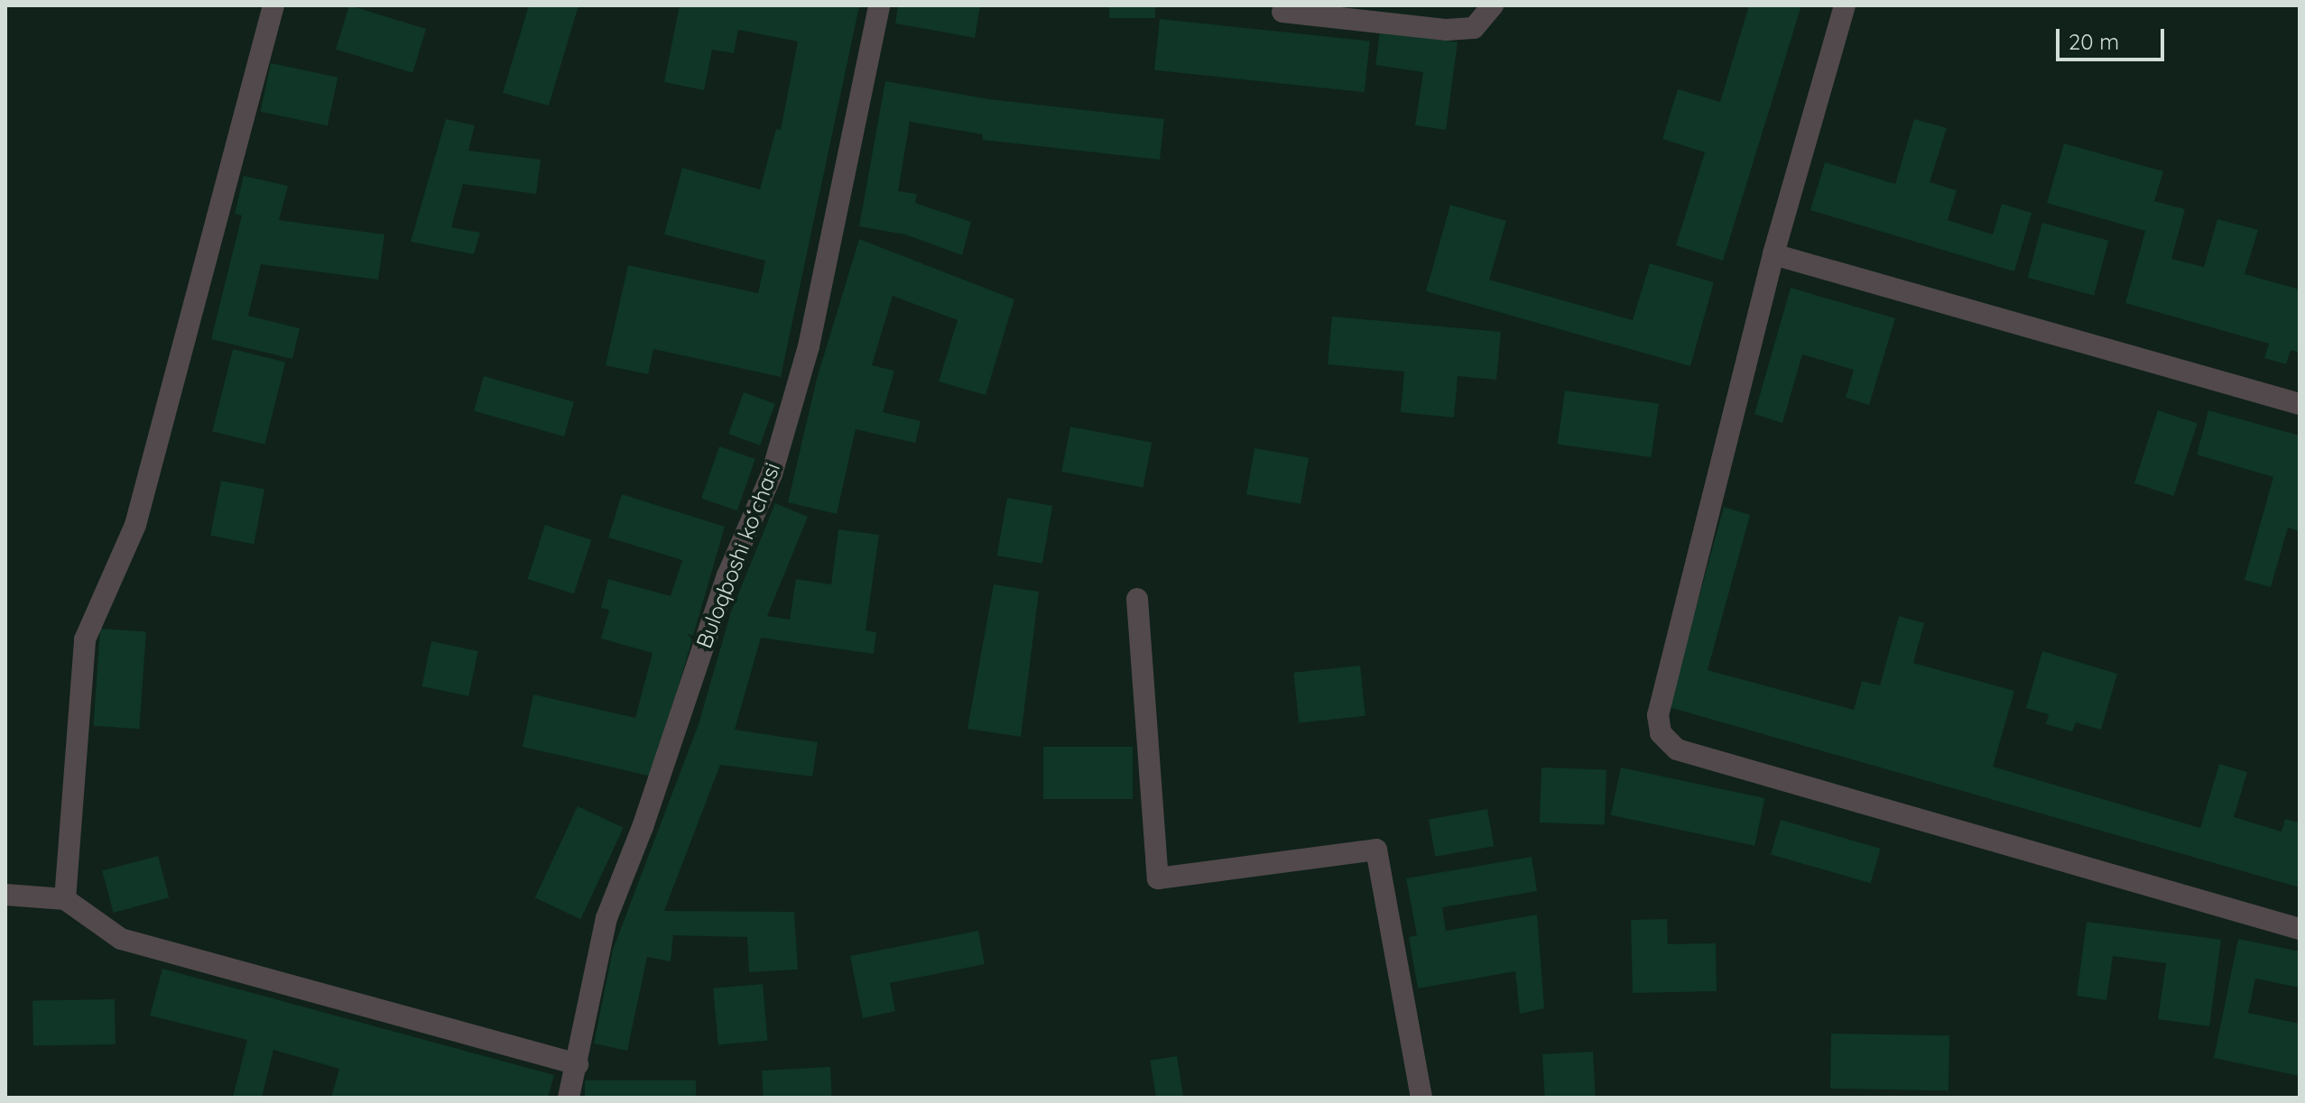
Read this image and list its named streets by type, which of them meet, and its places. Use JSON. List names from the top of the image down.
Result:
{
  "streets": {
    "street": ["Buloqboshi koʻchasi"]
  },
  "scale_bar": "20 m"
}
